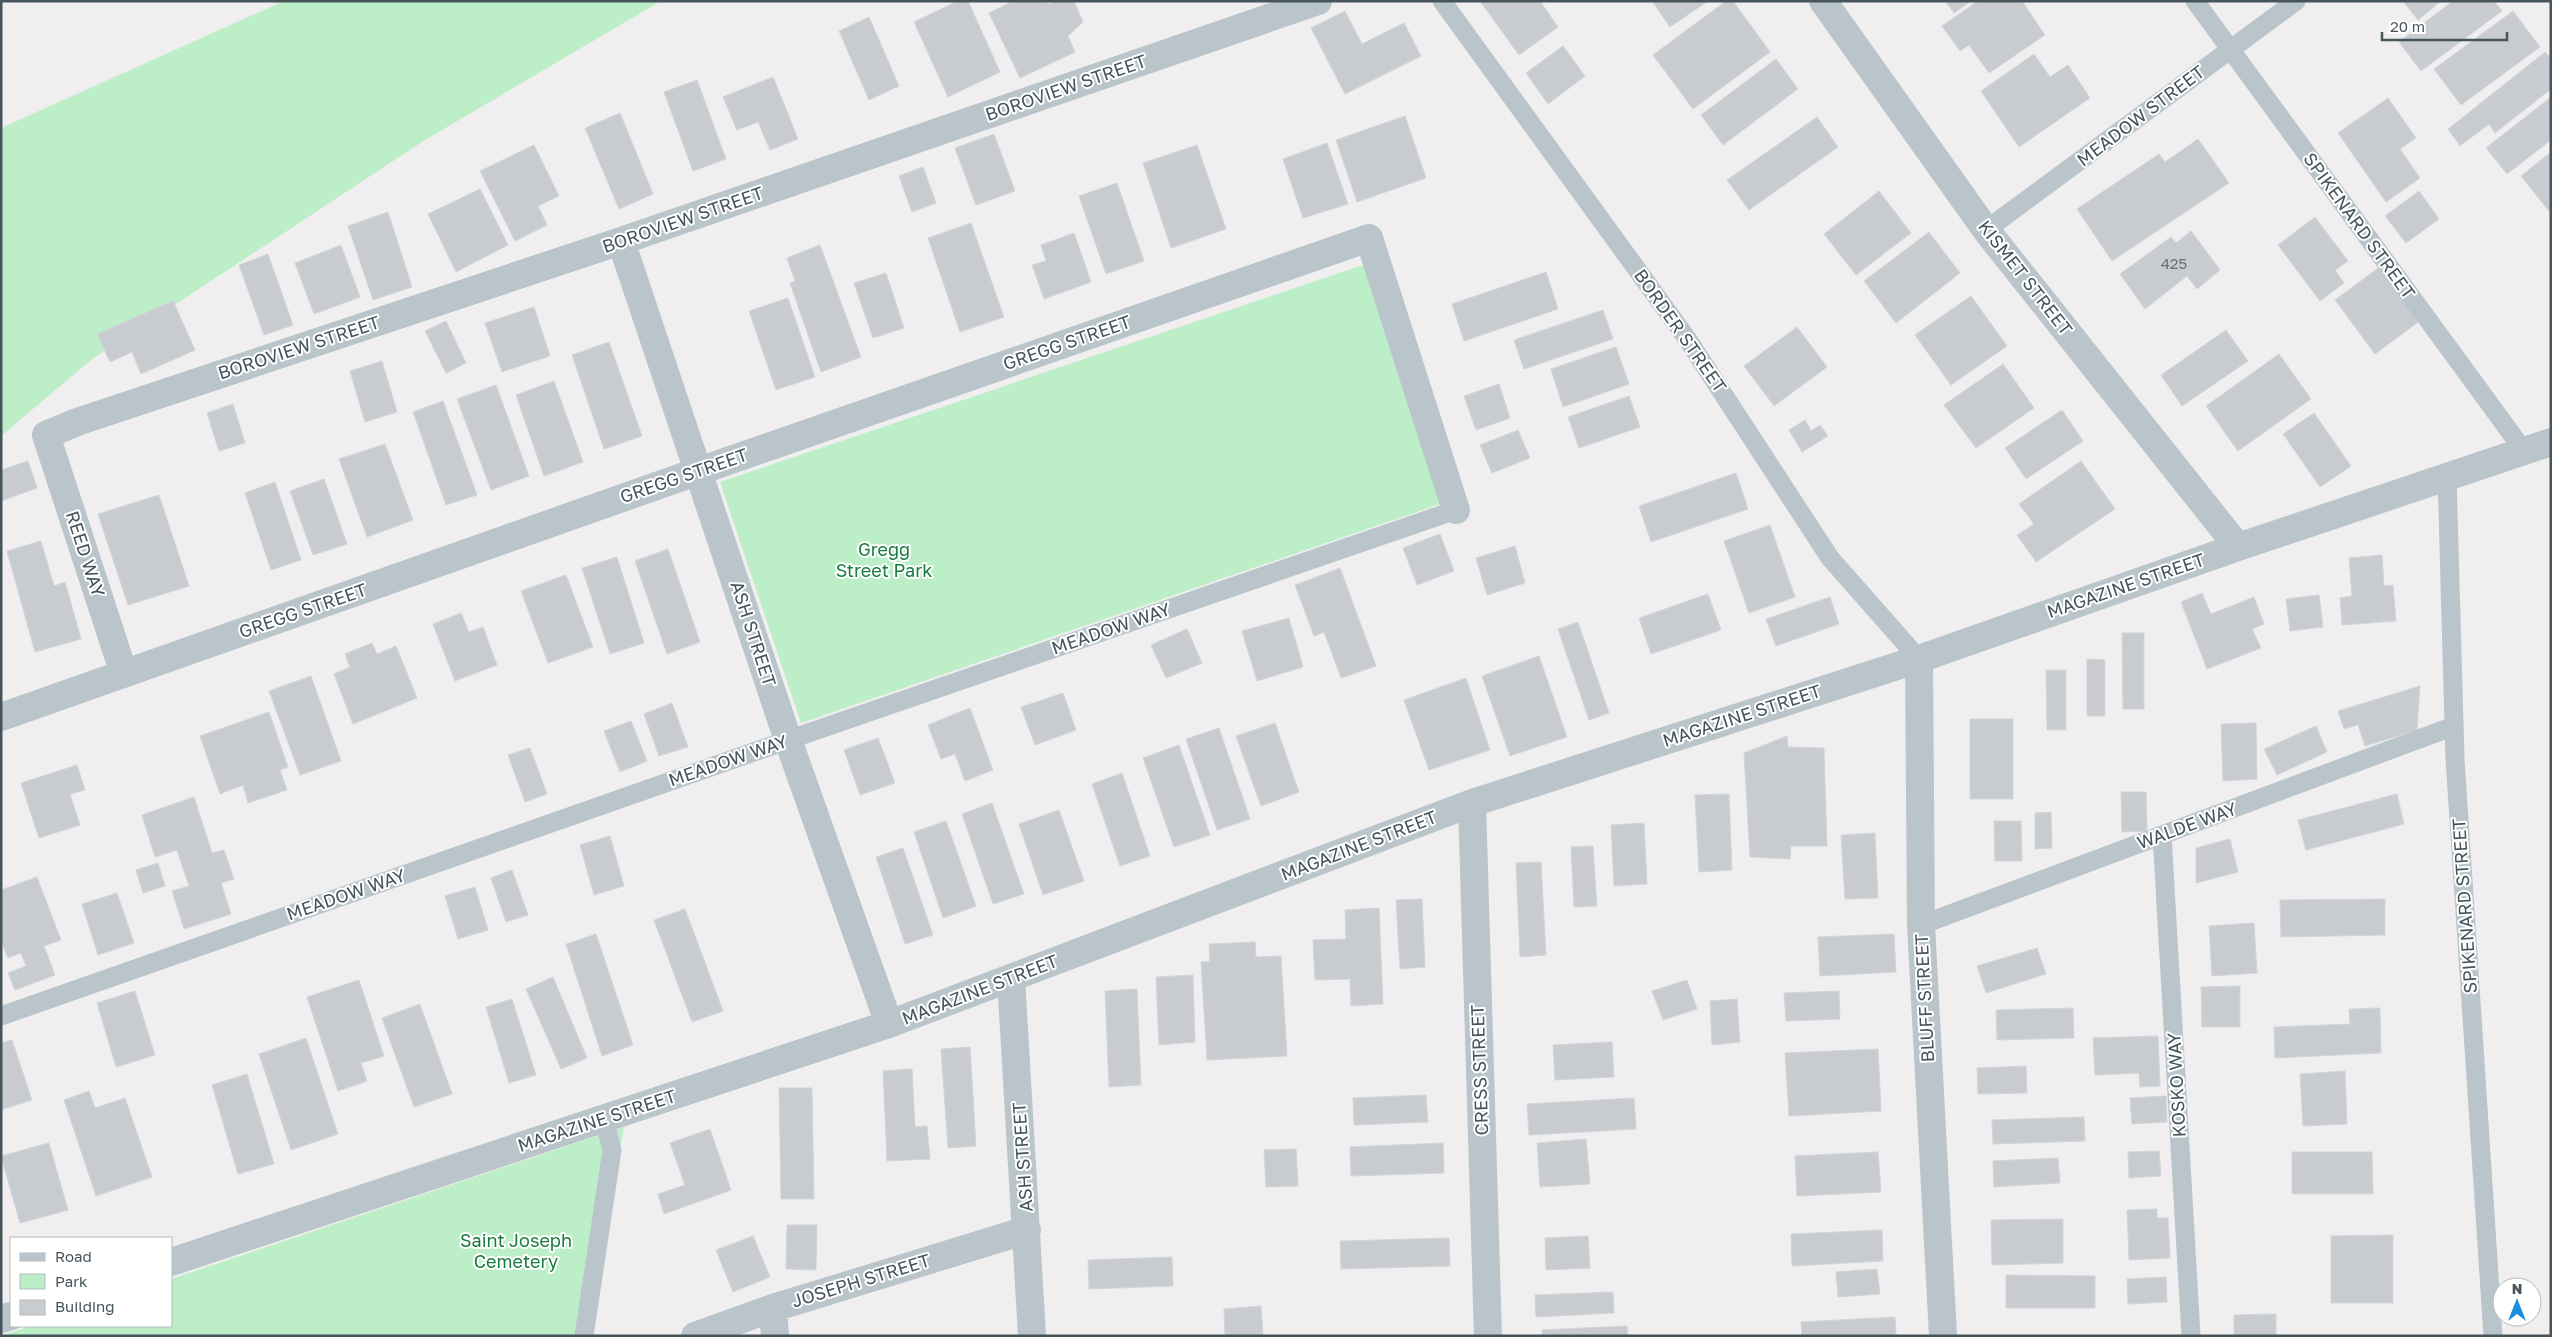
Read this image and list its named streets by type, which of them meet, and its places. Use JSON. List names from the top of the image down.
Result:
{
  "streets": {
    "street": [
      "BOROVIEW STREET",
      "KISMET STREET",
      "GREGG STREET",
      "REED WAY",
      "MAGAZINE STREET",
      "ASH STREET",
      "BLUFF STREET",
      "CRESS STREET",
      "JOSEPH STREET"
    ],
    "lane": [
      "MEADOW STREET",
      "SPIKENARD STREET",
      "BORDER STREET",
      "MEADOW WAY",
      "WALDE WAY",
      "KOSKO WAY"
    ]
  },
  "crossings": [
    ["BOROVIEW STREET", "REED WAY"],
    ["BOROVIEW STREET", "ASH STREET"],
    ["MEADOW STREET", "SPIKENARD STREET"],
    ["MEADOW STREET", "KISMET STREET"],
    ["SPIKENARD STREET", "MAGAZINE STREET"],
    ["SPIKENARD STREET", "WALDE WAY"],
    ["KISMET STREET", "MAGAZINE STREET"],
    ["BORDER STREET", "MAGAZINE STREET"],
    ["BORDER STREET", "BLUFF STREET"],
    ["GREGG STREET", "REED WAY"],
    ["GREGG STREET", "MEADOW WAY"],
    ["GREGG STREET", "ASH STREET"],
    ["MAGAZINE STREET", "ASH STREET"],
    ["MAGAZINE STREET", "BLUFF STREET"],
    ["MAGAZINE STREET", "CRESS STREET"],
    ["MEADOW WAY", "ASH STREET"],
    ["ASH STREET", "JOSEPH STREET"],
    ["WALDE WAY", "BLUFF STREET"],
    ["WALDE WAY", "KOSKO WAY"]
  ],
  "parks": ["Gregg Street Park", "Saint Joseph Cemetery"],
  "house_numbers": ["425"],
  "legend": ["Road", "Park", "Building"],
  "scale_bar": "20 m",
  "north": "top"
}
